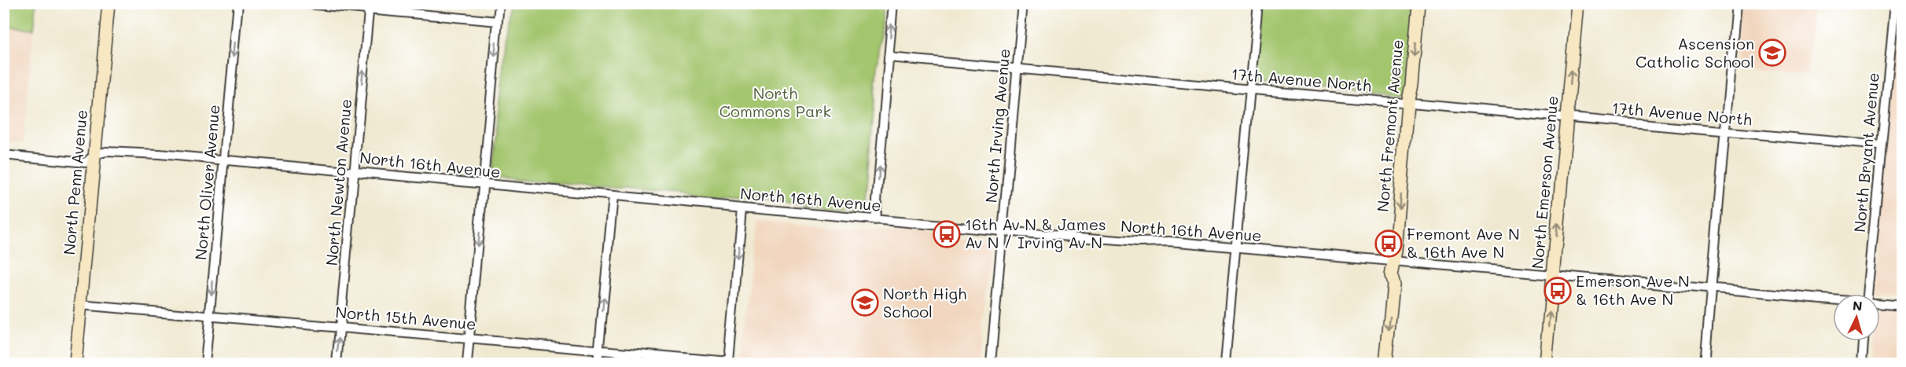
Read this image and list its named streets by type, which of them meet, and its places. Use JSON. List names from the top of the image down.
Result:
{
  "streets": {
    "street": [
      "17th Avenue North",
      "North Irving Avenue",
      "North Fremont Avenue",
      "North Bryant Avenue",
      "North 16th Avenue",
      "North Penn Avenue",
      "North Oliver Avenue",
      "North Newton Avenue",
      "North Emerson Avenue",
      "North 15th Avenue"
    ]
  },
  "crossings": [
    ["17th Avenue North", "North Irving Avenue"],
    ["17th Avenue North", "North Fremont Avenue"],
    ["17th Avenue North", "North Bryant Avenue"],
    ["17th Avenue North", "North Emerson Avenue"],
    ["North Irving Avenue", "North 16th Avenue"],
    ["North Fremont Avenue", "North 16th Avenue"],
    ["North 16th Avenue", "North Penn Avenue"],
    ["North 16th Avenue", "North Oliver Avenue"],
    ["North 16th Avenue", "North Newton Avenue"],
    ["North 16th Avenue", "North Emerson Avenue"],
    ["North Penn Avenue", "North 15th Avenue"],
    ["North Oliver Avenue", "North 15th Avenue"],
    ["North Newton Avenue", "North 15th Avenue"]
  ],
  "one_way": [
    "North Fremont Avenue",
    "North Oliver Avenue",
    "North Newton Avenue",
    "North Emerson Avenue"
  ],
  "parks": ["North Commons Park"],
  "places": {
    "school or university": ["Ascension Catholic School", "North High School"],
    "bus stop": ["16th Av N & James Av N / Irving Av N", "Fremont Ave N & 16th Ave N", "Emerson Ave N & 16th Ave N"]
  },
  "north": "top"
}
